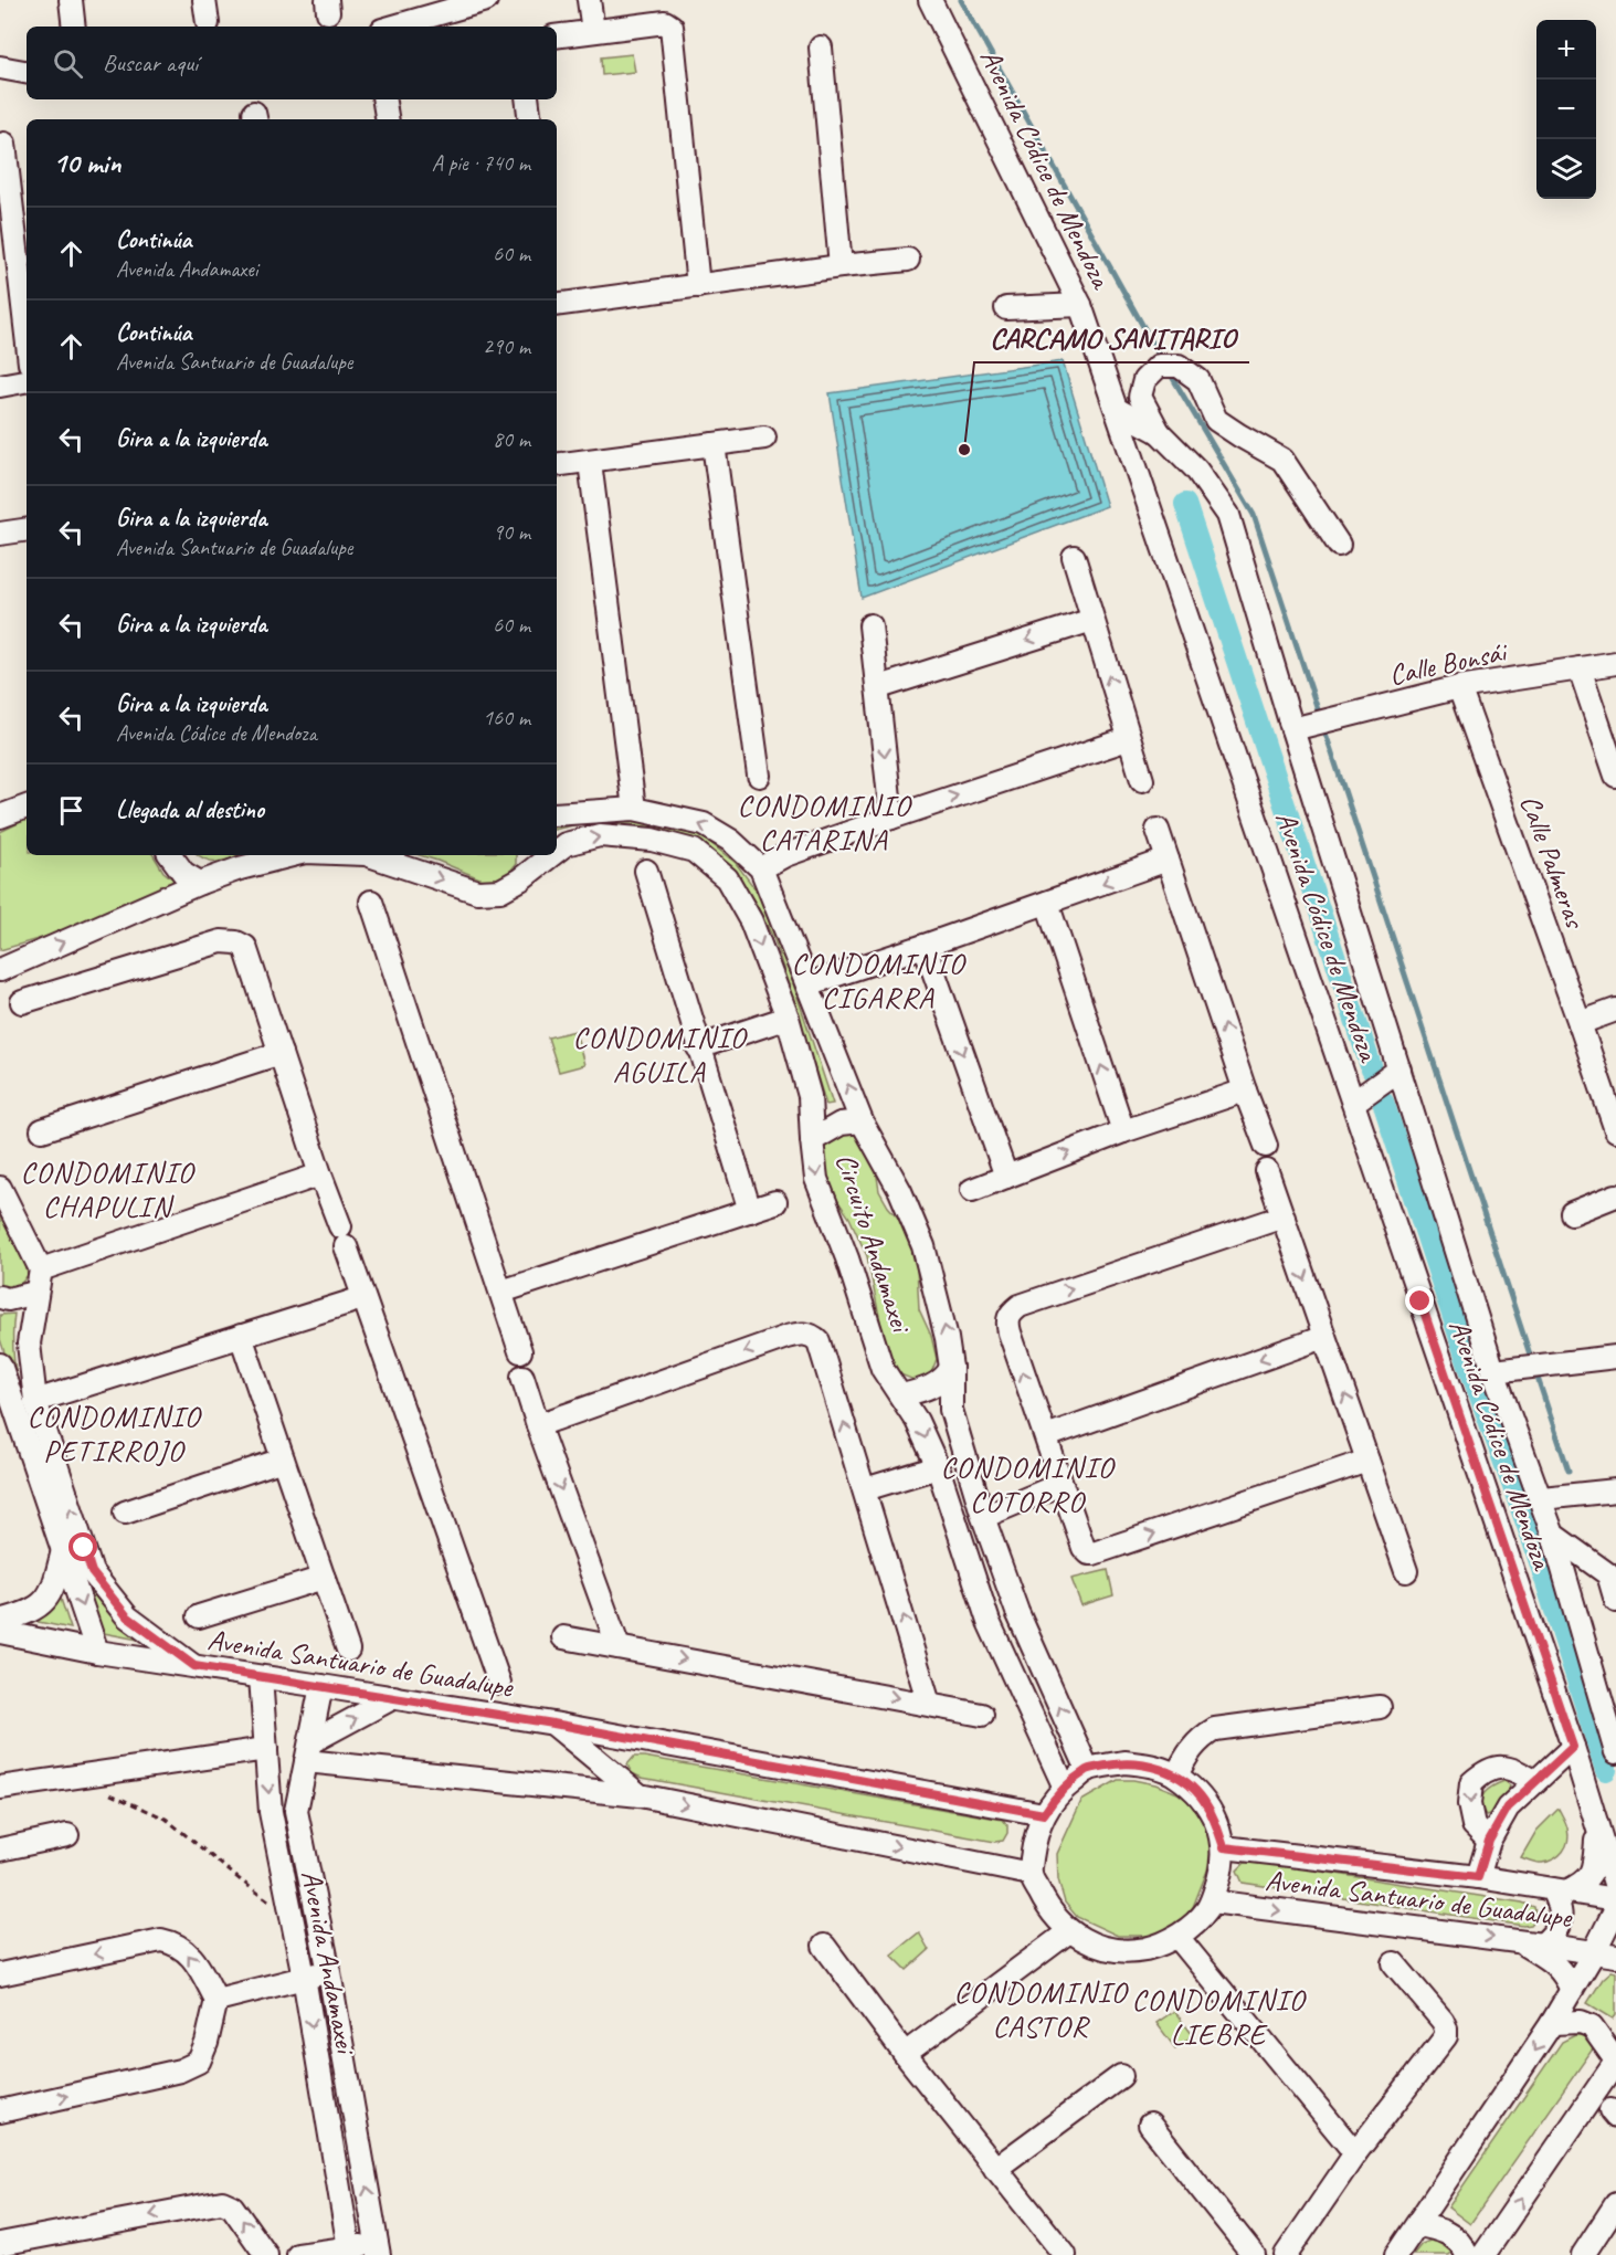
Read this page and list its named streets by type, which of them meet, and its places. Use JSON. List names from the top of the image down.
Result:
{
  "streets": {
    "street": [
      "Avenida Códice de Mendoza",
      "Calle Bonsái",
      "Calle Palmeras",
      "Circuito Andamaxei",
      "Avenida Santuario de Guadalupe",
      "Avenida Andamaxei"
    ]
  },
  "crossings": [
    ["Calle Bonsái", "Calle Palmeras"],
    ["Circuito Andamaxei", "Avenida Santuario de Guadalupe"],
    ["Avenida Santuario de Guadalupe", "Avenida Andamaxei"]
  ],
  "districts": [
    "CONDOMINIO CATARINA",
    "CONDOMINIO CIGARRA",
    "CONDOMINIO AGUILA",
    "CONDOMINIO CHAPULIN",
    "CONDOMINIO PETIRROJO",
    "CONDOMINIO COTORRO",
    "CONDOMINIO CASTOR",
    "CONDOMINIO LIEBRE"
  ],
  "places": ["CARCAMO SANITARIO"],
  "page": {
    "map_buttons": ["+", "−"],
    "search": "Buscar aquí",
    "heading": ["10 min", "A pie · 740 m"],
    "list": [
      ["Continúa", "Avenida Andamaxei", "60 m"],
      ["Continúa", "Avenida Santuario de Guadalupe", "290 m"],
      ["Gira a la izquierda", "80 m"],
      ["Gira a la izquierda", "Avenida Santuario de Guadalupe", "90 m"],
      ["Gira a la izquierda", "60 m"],
      ["Gira a la izquierda", "Avenida Códice de Mendoza", "160 m"],
      "Llegada al destino"
    ]
  }
}
